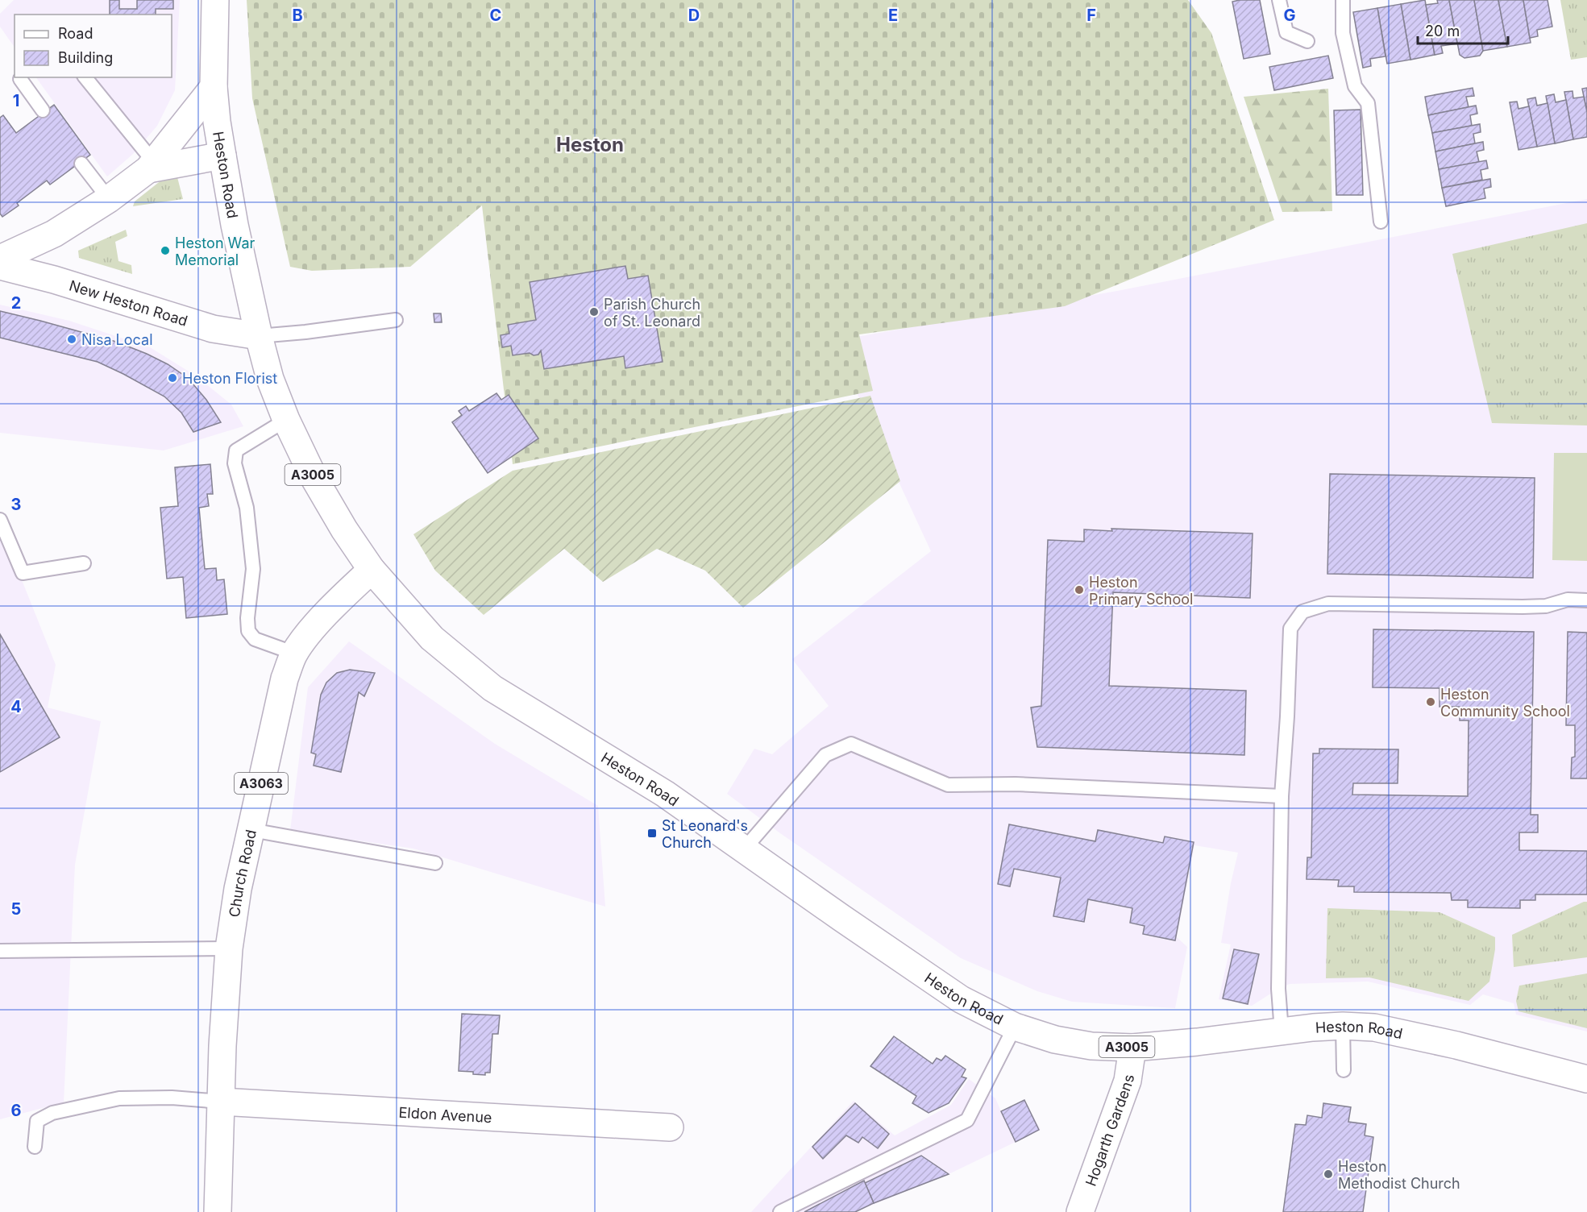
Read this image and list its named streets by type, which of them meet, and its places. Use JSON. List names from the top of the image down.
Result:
{
  "streets": {
    "main road": [
      "Heston Road",
      "New Heston Road",
      "A3005",
      "A3063",
      "Church Road",
      "Eldon Avenue",
      "Hogarth Gardens"
    ]
  },
  "crossings": [
    ["Heston Road", "New Heston Road"],
    ["Heston Road", "Church Road"],
    ["Heston Road", "Hogarth Gardens"],
    ["Church Road", "Eldon Avenue"]
  ],
  "districts": ["Heston"],
  "places": {
    "other": [
      "Heston War Memorial",
      "Parish Church of St. Leonard",
      "Nisa Local",
      "Heston Florist",
      "Heston Primary School",
      "Heston Community School",
      "Heston Methodist Church"
    ],
    "transit": ["St Leonard's Church"]
  },
  "legend": ["Road", "Building"],
  "scale_bar": "20 m",
  "grid": {
    "columns": [
      "B",
      "C",
      "D",
      "E",
      "F",
      "G"
    ],
    "rows": [
      "1",
      "2",
      "3",
      "4",
      "5",
      "6"
    ]
  }
}
